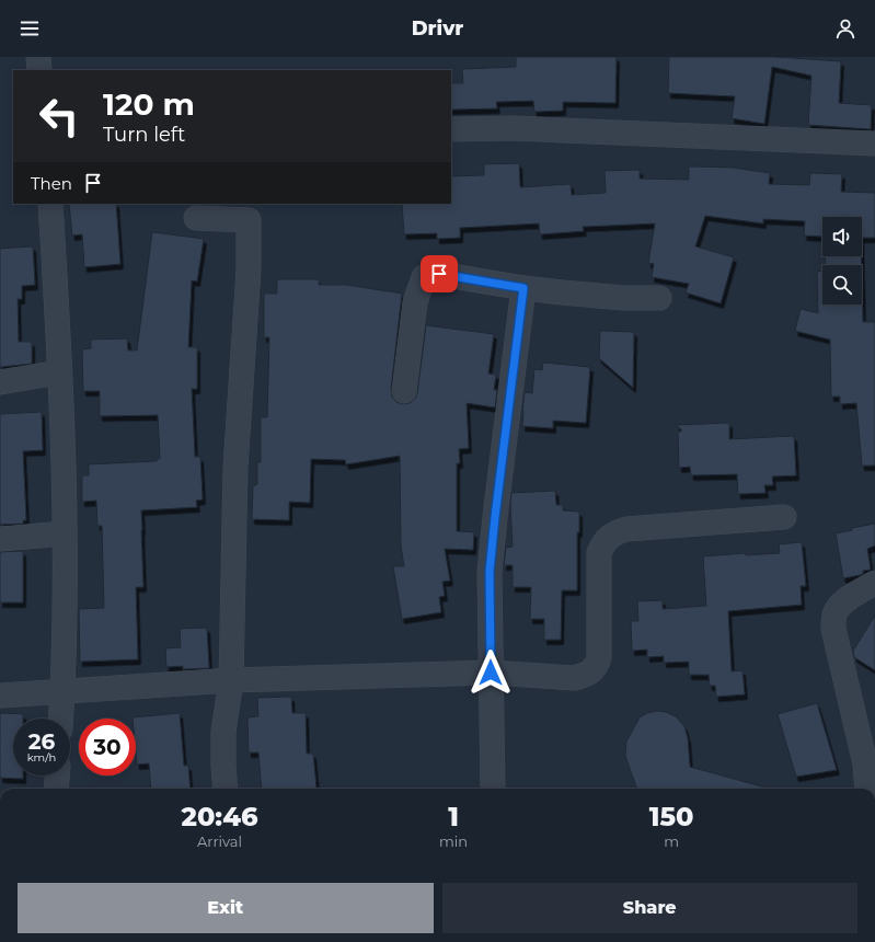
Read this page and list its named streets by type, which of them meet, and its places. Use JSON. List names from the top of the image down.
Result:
{
  "page": {
    "header": "Drivr",
    "turn": ["120 m", "Turn left"],
    "then": "Then",
    "speed": "26 km/h",
    "limit": "30",
    "eta": [
      "20:46",
      "Arrival",
      "1",
      "min",
      "150",
      "m"
    ],
    "buttons": ["Exit", "Share"]
  }
}
